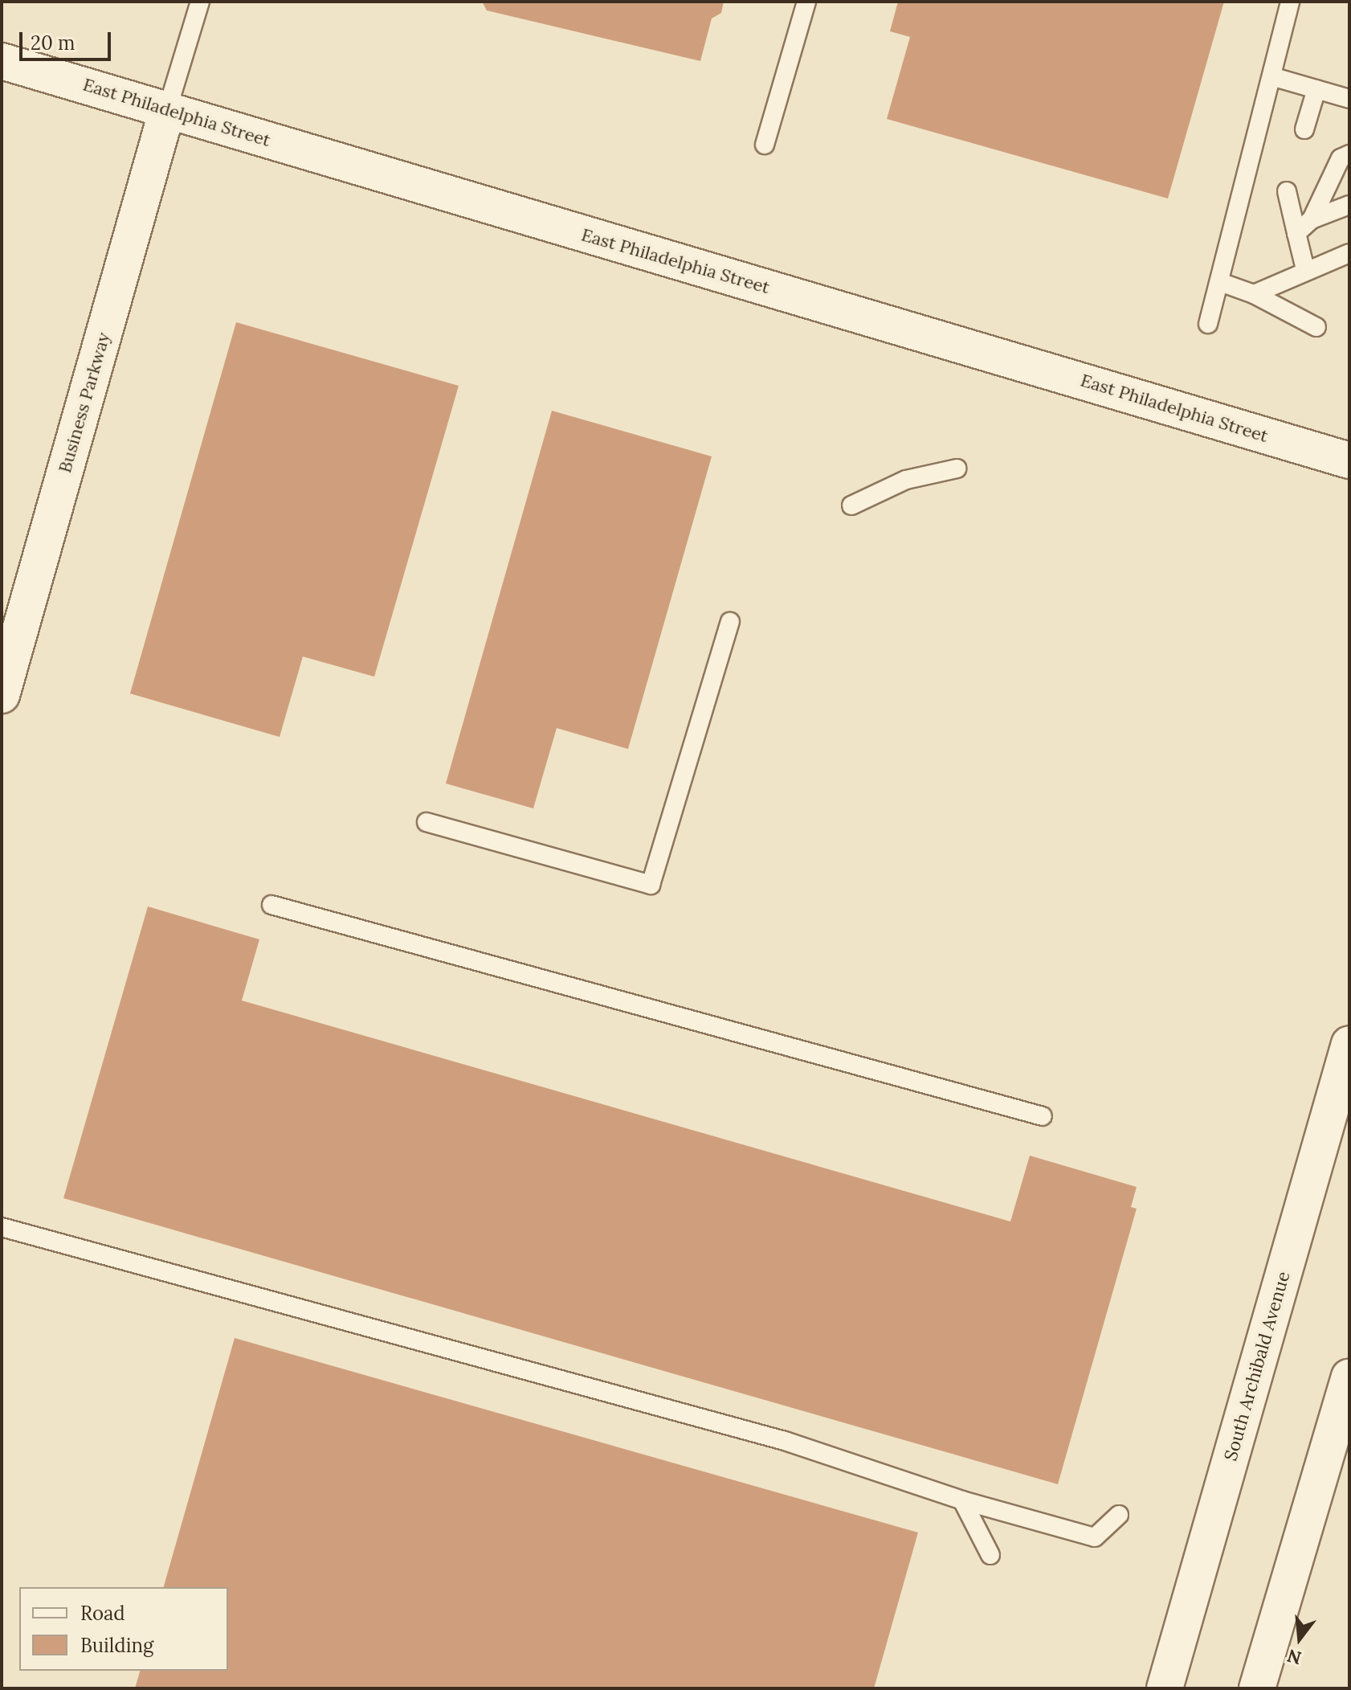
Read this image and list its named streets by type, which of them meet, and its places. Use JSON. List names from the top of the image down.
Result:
{
  "streets": {
    "street": ["East Philadelphia Street", "Business Parkway", "South Archibald Avenue"]
  },
  "crossings": [
    ["East Philadelphia Street", "Business Parkway"]
  ],
  "legend": ["Road", "Building"],
  "scale_bar": "20 m",
  "north": "bottom"
}
